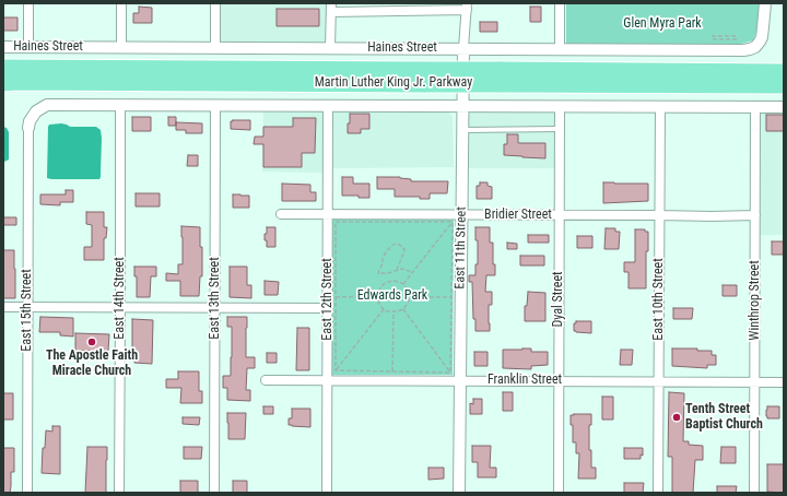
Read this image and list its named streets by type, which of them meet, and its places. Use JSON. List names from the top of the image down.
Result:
{
  "streets": {
    "highway": ["Martin Luther King Jr. Parkway"],
    "street": [
      "Haines Street",
      "Bridier Street",
      "East 11th Street",
      "East 14th Street",
      "East 13th Street",
      "East 12th Street",
      "Dyal Street",
      "East 10th Street",
      "Winthrop Street",
      "East 15th Street",
      "Franklin Street"
    ]
  },
  "crossings": [
    ["Haines Street", "East 11th Street"],
    ["Bridier Street", "East 11th Street"],
    ["Bridier Street", "East 12th Street"],
    ["Bridier Street", "Dyal Street"],
    ["Bridier Street", "East 10th Street"],
    ["Bridier Street", "Winthrop Street"],
    ["East 11th Street", "Franklin Street"],
    ["East 12th Street", "Franklin Street"],
    ["Dyal Street", "Franklin Street"],
    ["East 10th Street", "Franklin Street"],
    ["Winthrop Street", "Franklin Street"]
  ],
  "parks": ["Glen Myra Park", "Edwards Park"],
  "places": ["The Apostle Faith Miracle Church", "Tenth Street Baptist Church"]
}
